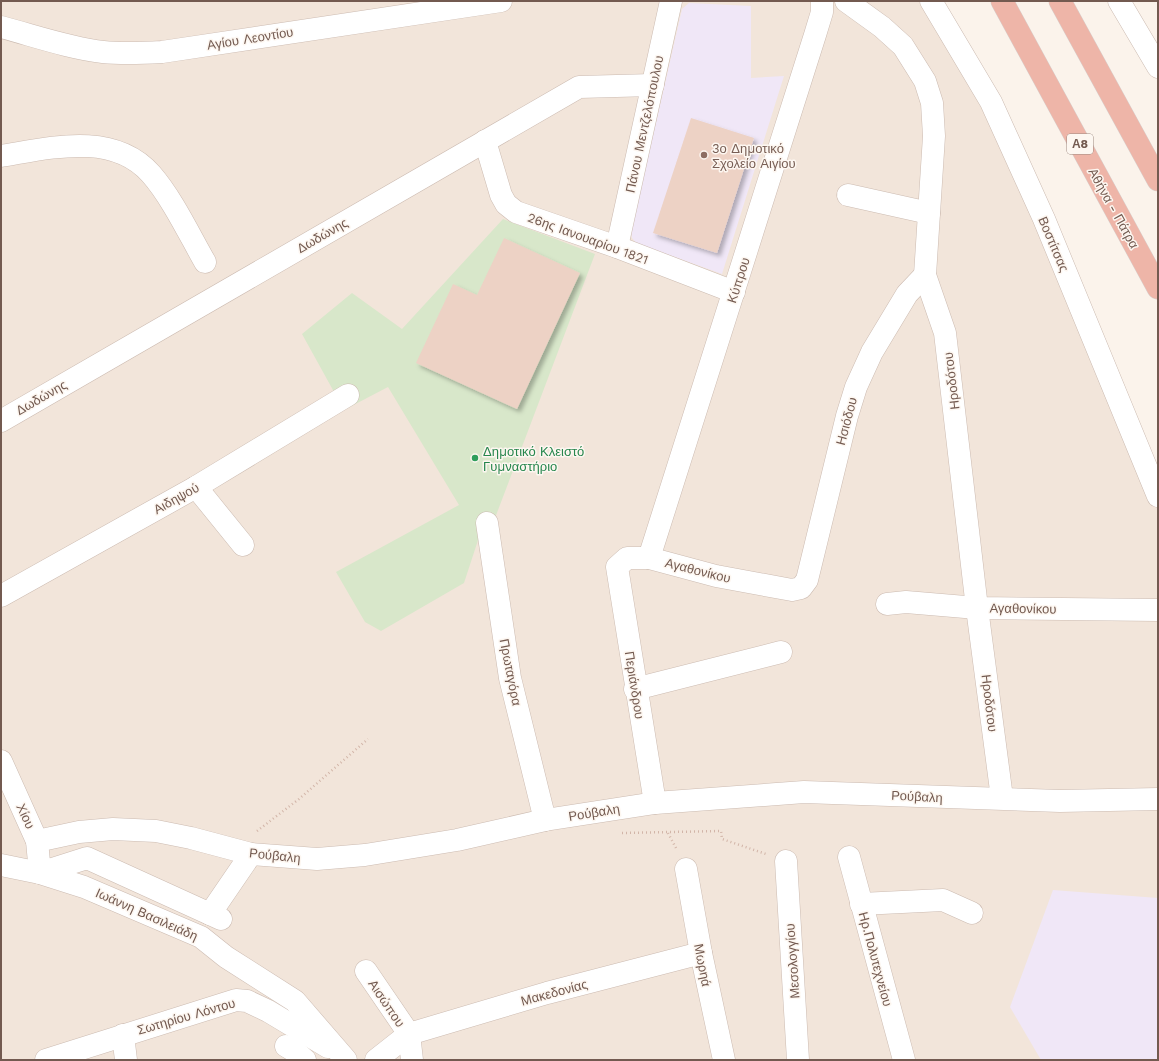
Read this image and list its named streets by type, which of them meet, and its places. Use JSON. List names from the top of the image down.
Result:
{
  "streets": {
    "highway": ["Α8", "Αθήνα - Πάτρα"],
    "street": [
      "Αγίου Λεοντίου",
      "Πάνου Μεντζελόπουλου",
      "Δωδώνης",
      "26ης Ιανουαρίου 1821",
      "Βοστίτσας",
      "Κύπρου",
      "Ηροδότου",
      "Ησιόδου",
      "Αιδηψού",
      "Αγαθονίκου",
      "Πρωταγόρα",
      "Περιάνδρου",
      "Ρούβαλη",
      "Χίου",
      "Ιωάννη Βασιλειάδη",
      "Ηρ.Πολυτεχνείου",
      "Μεσολογγίου",
      "Μωρηά",
      "Μακεδονίας",
      "Αισώπου",
      "Σωτηρίου Λόντου"
    ]
  },
  "crossings": [
    ["Πάνου Μεντζελόπουλου", "Δωδώνης"],
    ["Πάνου Μεντζελόπουλου", "26ης Ιανουαρίου 1821"],
    ["Δωδώνης", "26ης Ιανουαρίου 1821"],
    ["26ης Ιανουαρίου 1821", "Κύπρου"],
    ["Κύπρου", "Αγαθονίκου"],
    ["Ηροδότου", "Ησιόδου"],
    ["Ηροδότου", "Αγαθονίκου"],
    ["Ηροδότου", "Ρούβαλη"],
    ["Ησιόδου", "Αγαθονίκου"],
    ["Αγαθονίκου", "Περιάνδρου"],
    ["Πρωταγόρα", "Ρούβαλη"],
    ["Περιάνδρου", "Ρούβαλη"],
    ["Ρούβαλη", "Χίου"],
    ["Χίου", "Ιωάννη Βασιλειάδη"],
    ["Ιωάννη Βασιλειάδη", "Σωτηρίου Λόντου"],
    ["Μωρηά", "Μακεδονίας"],
    ["Μακεδονίας", "Αισώπου"]
  ],
  "places": ["3ο Δημοτικό Σχολείο Αιγίου", "Δημοτικό Κλειστό Γυμναστήριο"]
}
